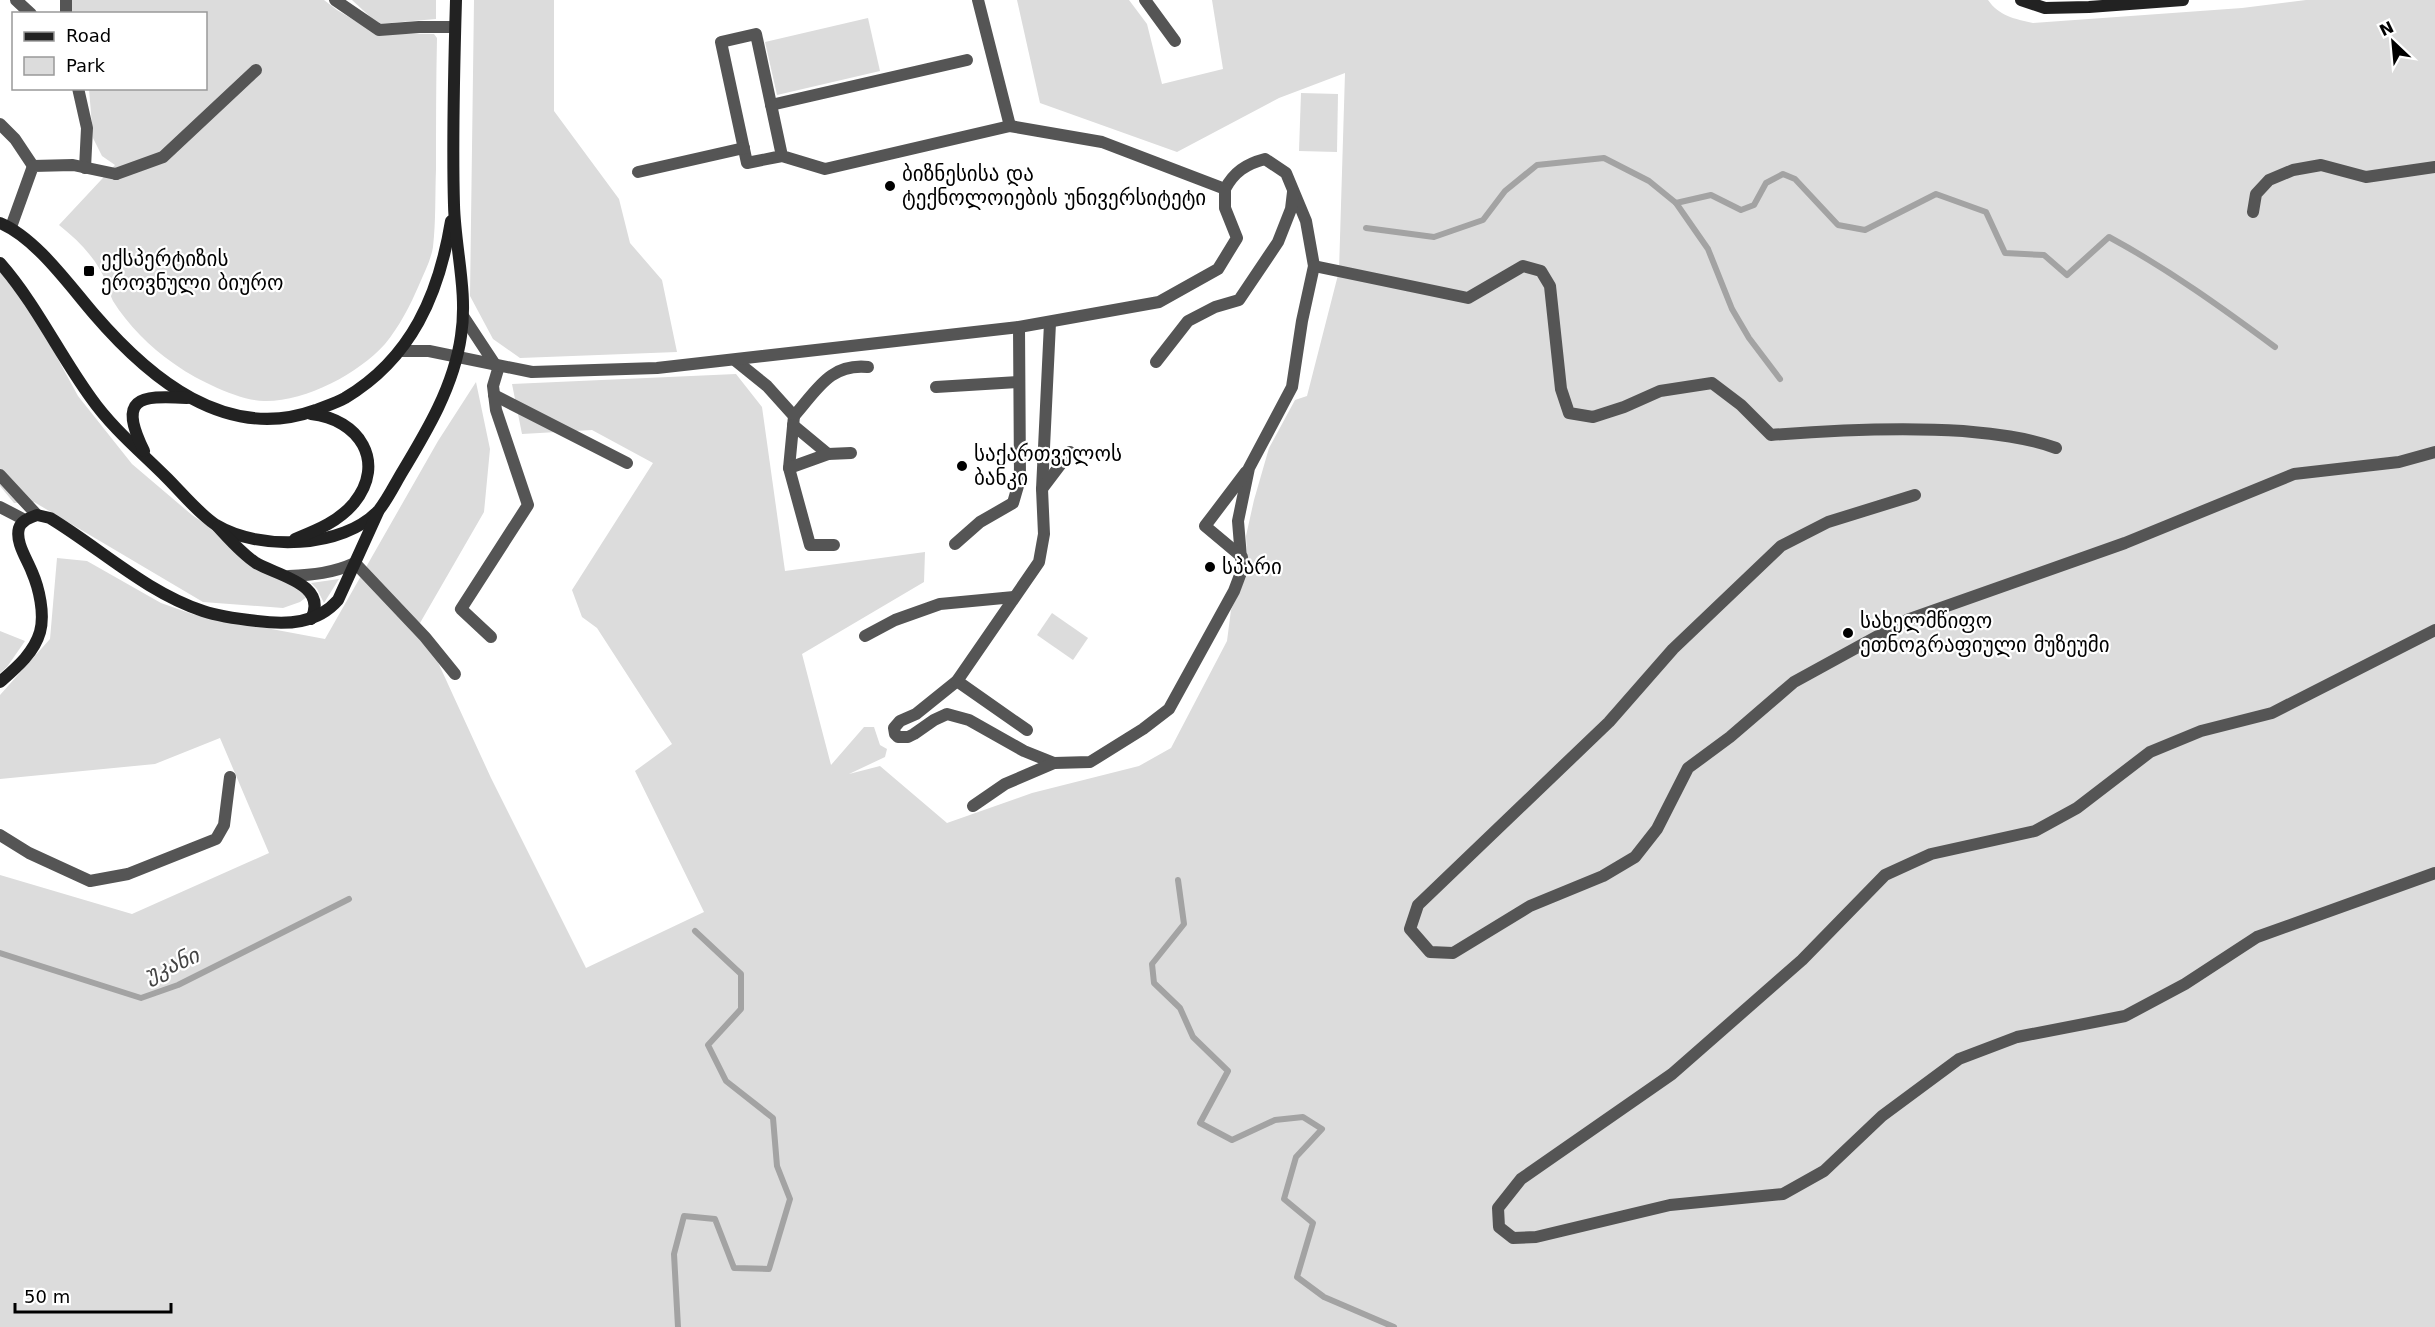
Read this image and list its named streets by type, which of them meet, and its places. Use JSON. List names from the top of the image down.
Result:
{
  "water": ["უკანი"],
  "places": {
    "other": [
      "ბიზნესისა და ტექნოლოიების უნივერსიტეტი",
      "საქართველოს ბანკი",
      "სპარი",
      "სახელმწიფო ეთნოგრაფიული მუზეუმი"
    ],
    "transit": ["ექსპერტიზის ეროვნული ბიურო"]
  },
  "legend": ["Road", "Park"],
  "scale_bar": "50 m",
  "north": "top left"
}
